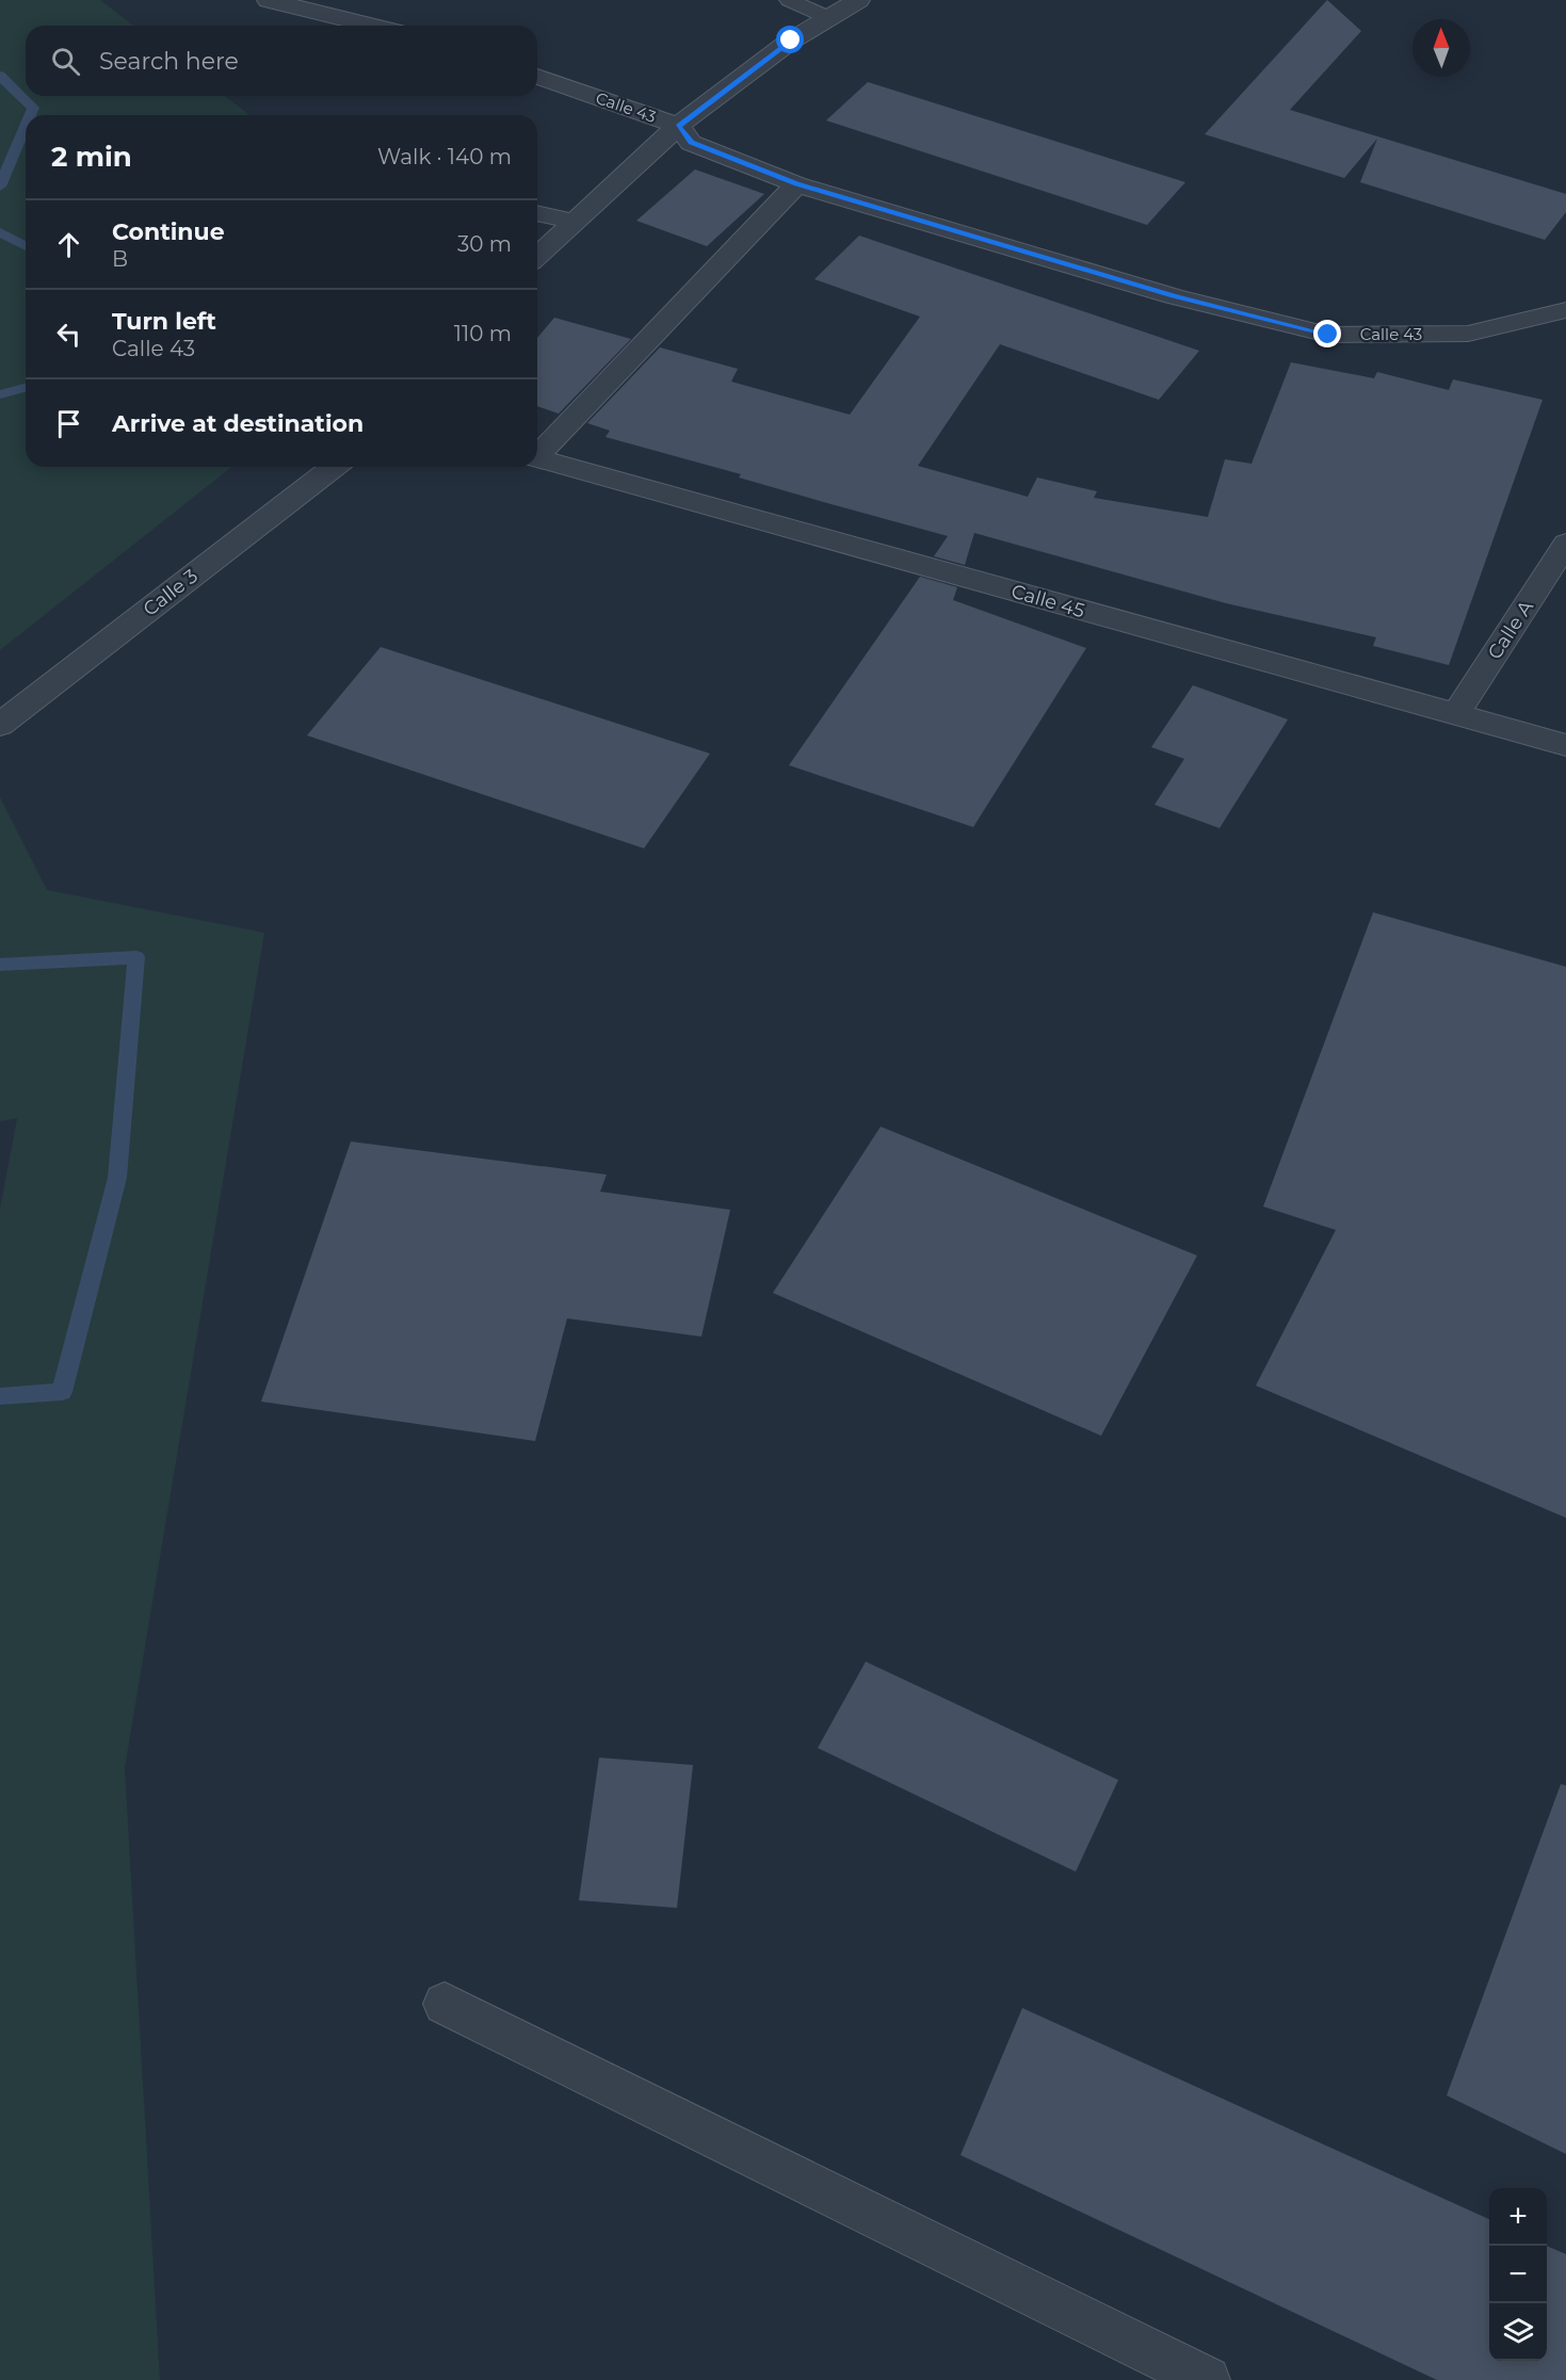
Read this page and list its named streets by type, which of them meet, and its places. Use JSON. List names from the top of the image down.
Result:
{
  "streets": {
    "street": [
      "Calle 43",
      "Calle 3",
      "Calle 45",
      "Calle A"
    ]
  },
  "crossings": [
    ["Calle 45", "Calle A"]
  ],
  "north": "top",
  "page": {
    "search": "Search here",
    "heading": ["2 min", "Walk · 140 m"],
    "list": [
      ["Continue", "B", "30 m"],
      ["Turn left", "Calle 43", "110 m"],
      "Arrive at destination"
    ],
    "map_buttons": ["+", "−"]
  }
}
